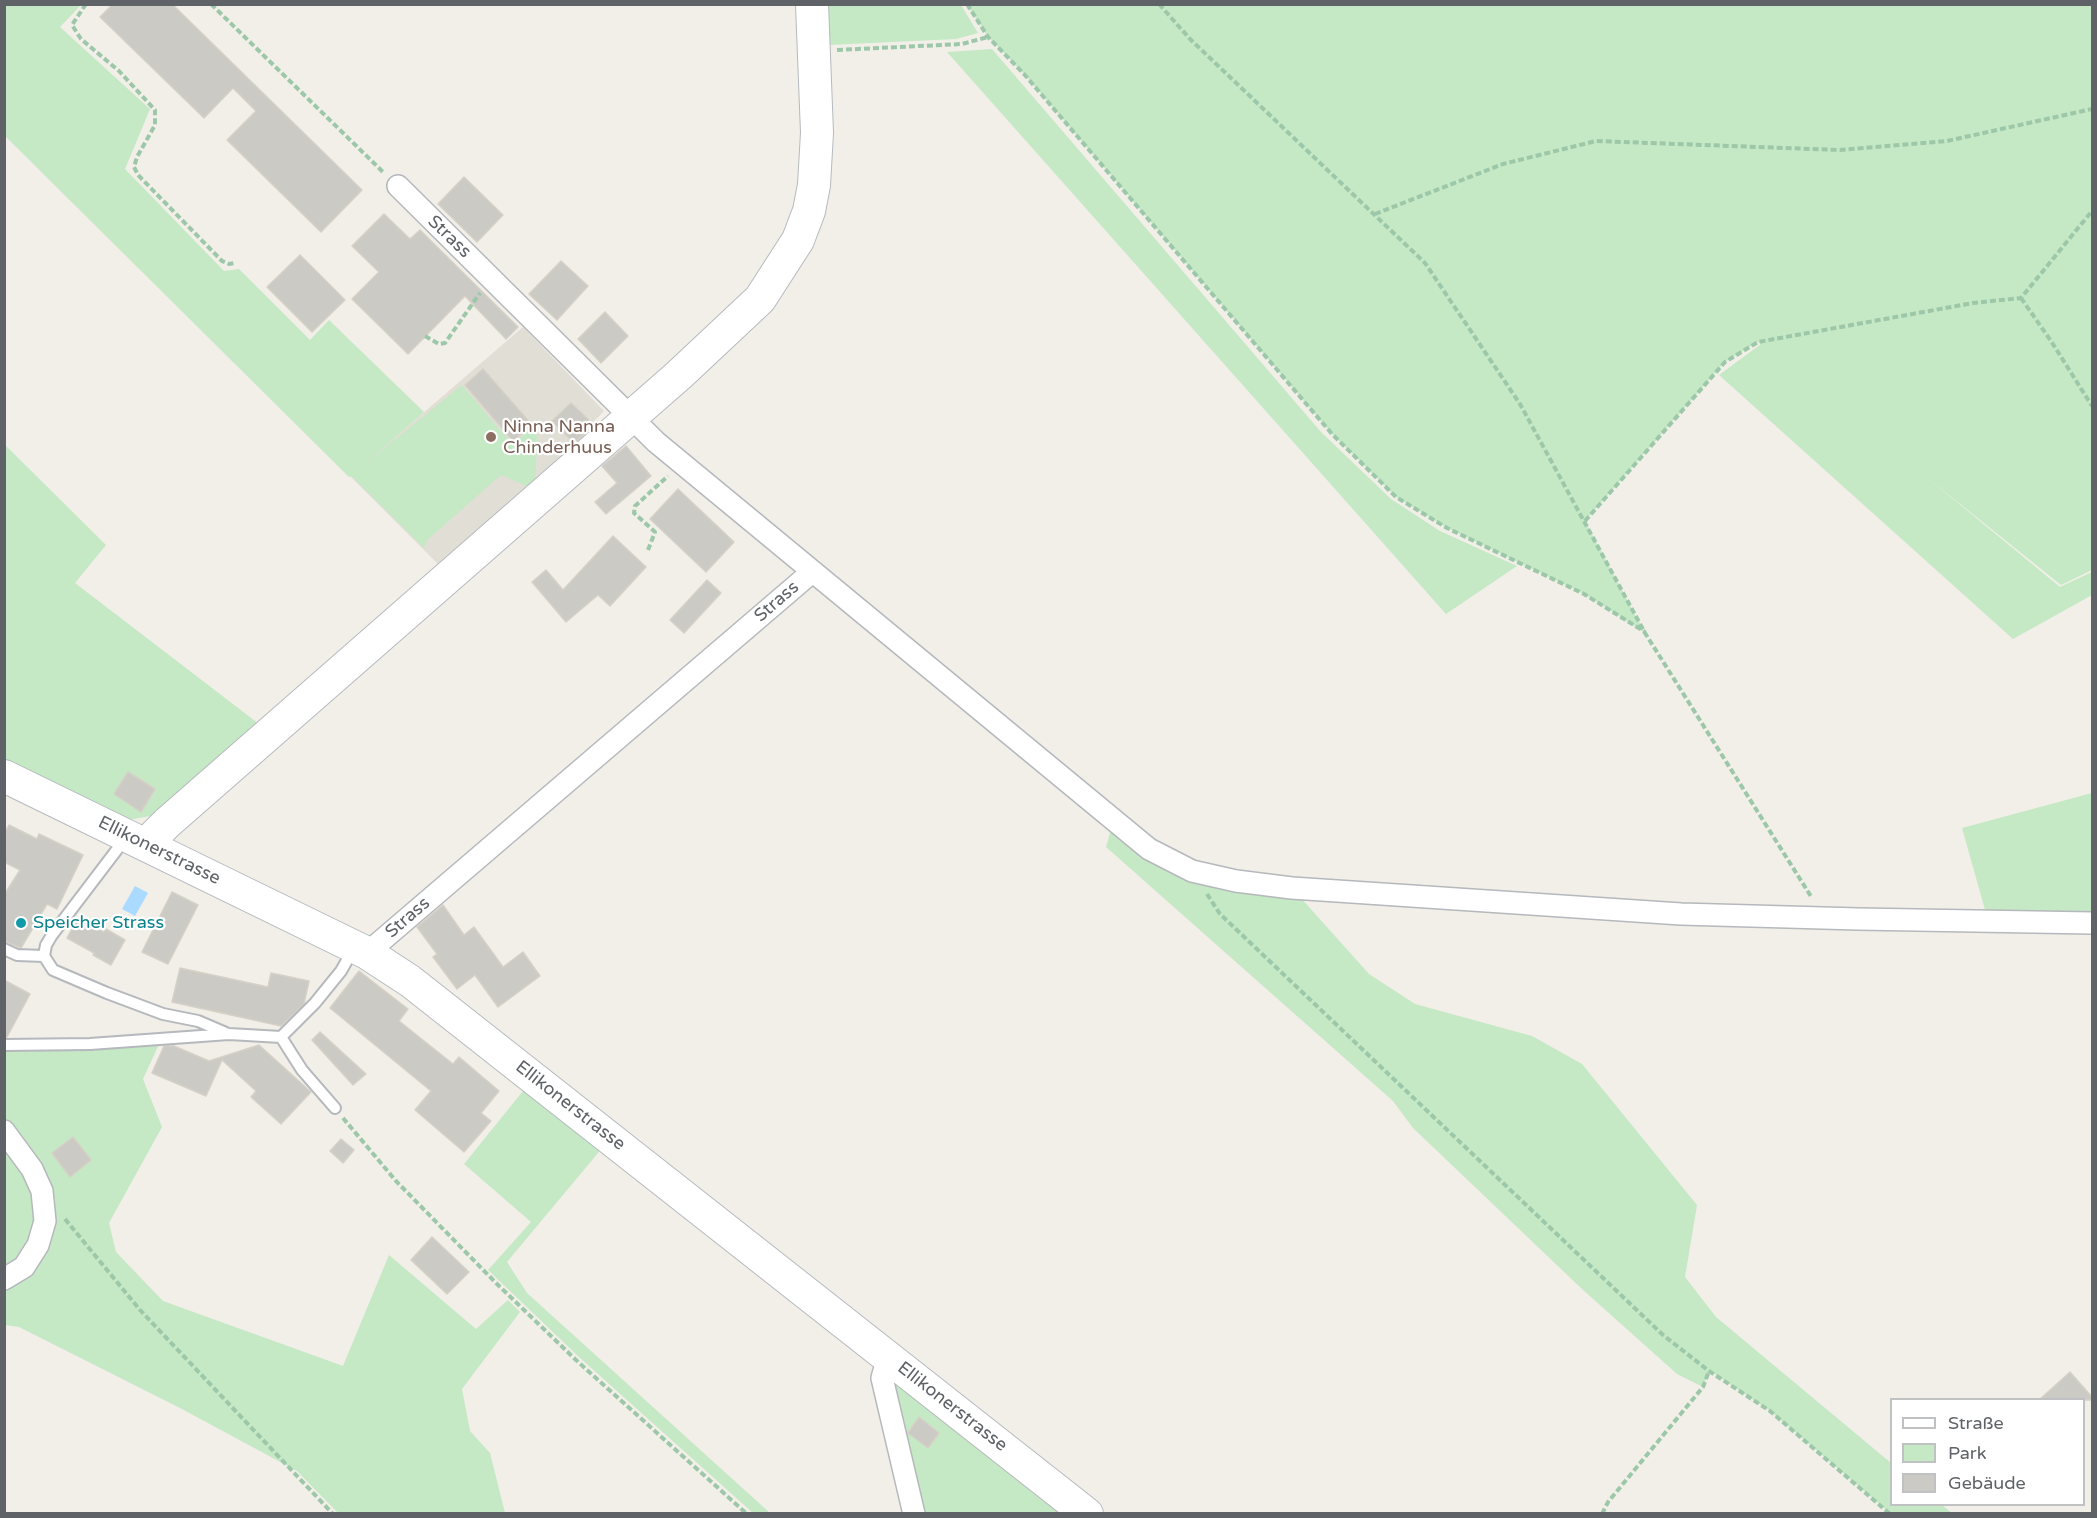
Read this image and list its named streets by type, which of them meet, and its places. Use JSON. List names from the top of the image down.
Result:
{
  "streets": {
    "street": ["Strass", "Ellikonerstrasse"]
  },
  "crossings": [
    ["Strass", "Ellikonerstrasse"]
  ],
  "places": ["Ninna Nanna Chinderhuus", "Speicher Strass"],
  "legend": ["Straße", "Park", "Gebäude"]
}
